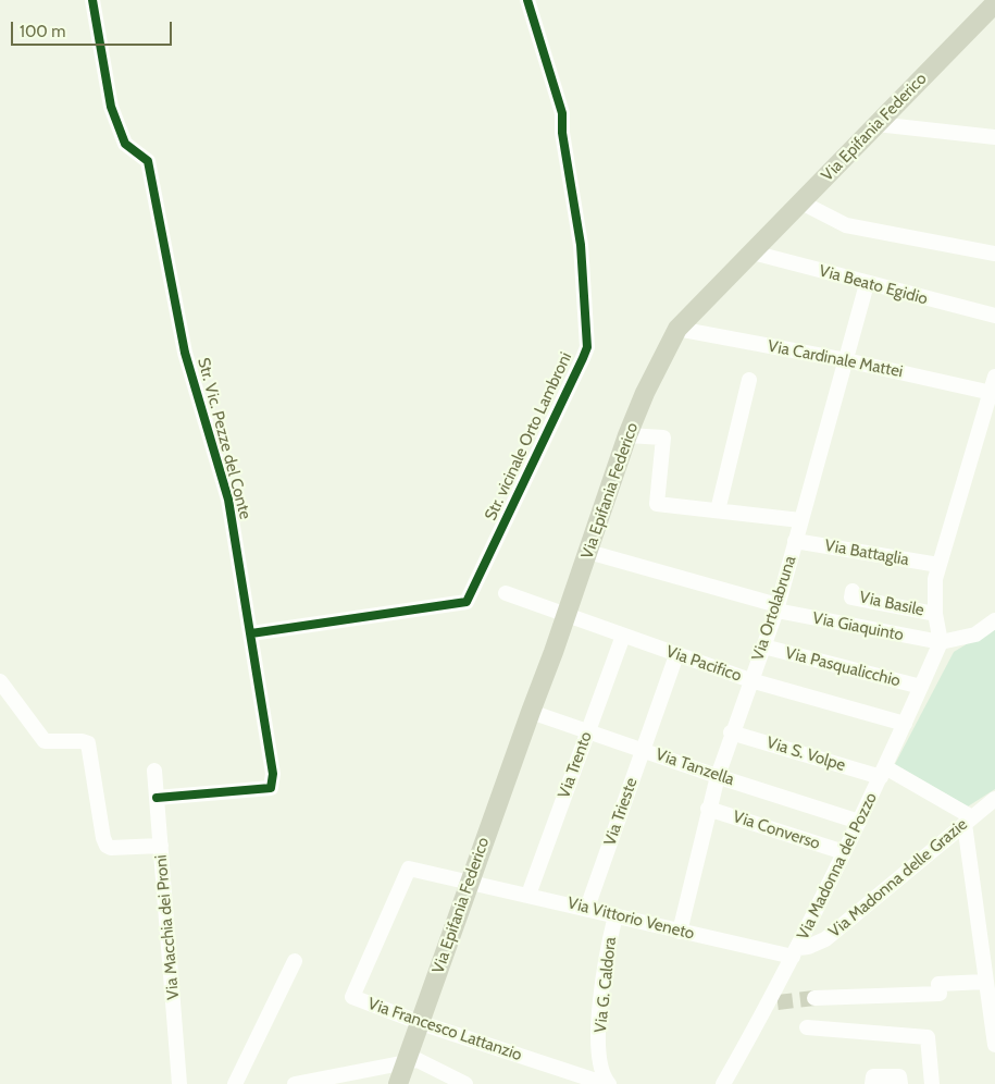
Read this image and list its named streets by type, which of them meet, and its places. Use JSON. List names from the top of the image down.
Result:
{
  "streets": {
    "main road": ["Via Epifania Federico"],
    "street": [
      "Via Beato Egidio",
      "Via Cardinale Mattei",
      "Str. vicinale Orto Lambroni",
      "Str. Vic. Pezze del Conte",
      "Via Battaglia",
      "Via Basile",
      "Via Ortolabruna",
      "Via Giaquinto",
      "Via Pacifico",
      "Via Pasqualicchio",
      "Via S. Volpe",
      "Via Trento",
      "Via Tanzella",
      "Via Trieste",
      "Via Converso",
      "Via Madonna del Pozzo",
      "Via Madonna delle Grazie",
      "Via Vittorio Veneto",
      "Via Macchia dei Proni",
      "Via G. Caldora",
      "Via Francesco Lattanzio"
    ]
  },
  "crossings": [
    ["Via Epifania Federico", "Via Beato Egidio"],
    ["Via Epifania Federico", "Via Cardinale Mattei"],
    ["Via Epifania Federico", "Via Giaquinto"],
    ["Via Epifania Federico", "Via Pacifico"],
    ["Via Epifania Federico", "Via Tanzella"],
    ["Via Epifania Federico", "Via Vittorio Veneto"],
    ["Via Epifania Federico", "Via Francesco Lattanzio"],
    ["Via Beato Egidio", "Via Ortolabruna"],
    ["Via Cardinale Mattei", "Via Ortolabruna"],
    ["Str. vicinale Orto Lambroni", "Str. Vic. Pezze del Conte"],
    ["Str. Vic. Pezze del Conte", "Via Macchia dei Proni"],
    ["Via Battaglia", "Via Ortolabruna"],
    ["Via Ortolabruna", "Via Giaquinto"],
    ["Via Ortolabruna", "Via Pacifico"],
    ["Via Ortolabruna", "Via Pasqualicchio"],
    ["Via Ortolabruna", "Via S. Volpe"],
    ["Via Ortolabruna", "Via Tanzella"],
    ["Via Ortolabruna", "Via Converso"],
    ["Via Ortolabruna", "Via Vittorio Veneto"],
    ["Via Giaquinto", "Via Madonna del Pozzo"],
    ["Via Pacifico", "Via Trento"],
    ["Via Pacifico", "Via Trieste"],
    ["Via Pacifico", "Via Madonna del Pozzo"],
    ["Via Pasqualicchio", "Via Madonna del Pozzo"],
    ["Via S. Volpe", "Via Madonna del Pozzo"],
    ["Via S. Volpe", "Via Madonna delle Grazie"],
    ["Via Trento", "Via Tanzella"],
    ["Via Trento", "Via Vittorio Veneto"],
    ["Via Tanzella", "Via Trieste"],
    ["Via Tanzella", "Via Madonna del Pozzo"],
    ["Via Trieste", "Via Vittorio Veneto"],
    ["Via Converso", "Via Madonna del Pozzo"],
    ["Via Madonna del Pozzo", "Via Madonna delle Grazie"],
    ["Via Madonna del Pozzo", "Via Vittorio Veneto"],
    ["Via Madonna delle Grazie", "Via Vittorio Veneto"],
    ["Via Vittorio Veneto", "Via G. Caldora"],
    ["Via Vittorio Veneto", "Via Francesco Lattanzio"],
    ["Via G. Caldora", "Via Francesco Lattanzio"]
  ],
  "scale_bar": "100 m"
}
